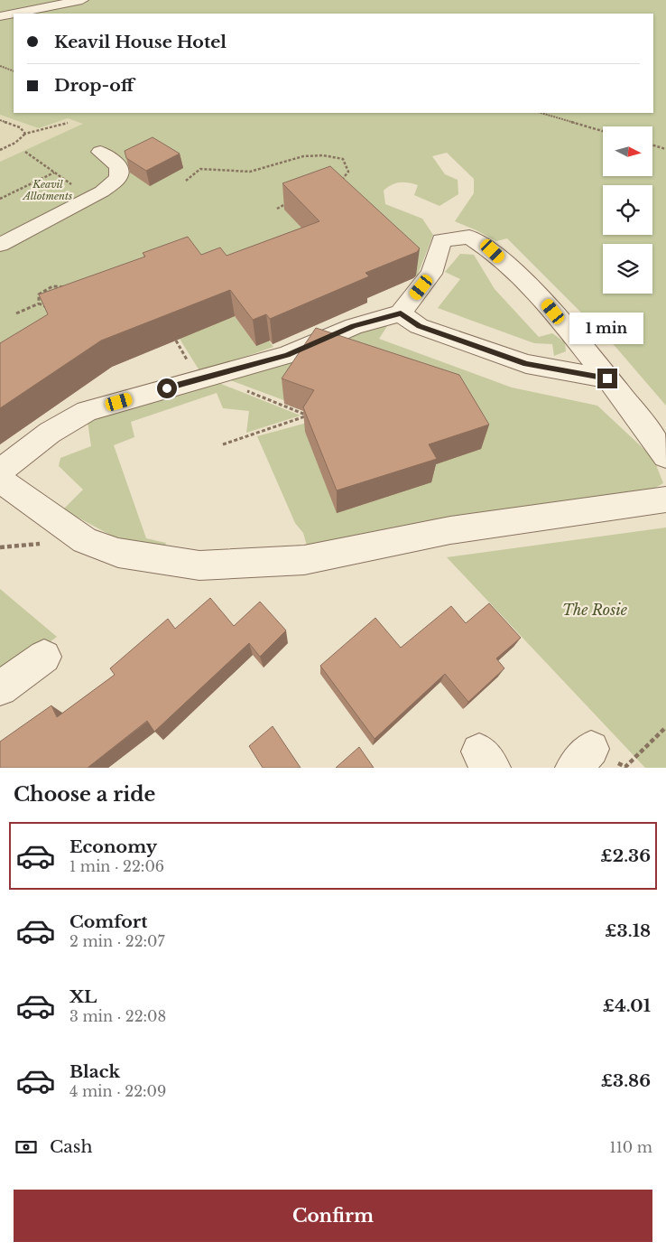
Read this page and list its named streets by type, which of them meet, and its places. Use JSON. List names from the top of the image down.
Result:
{
  "parks": ["Keavil Allotments", "The Rosie"],
  "north": "right",
  "page": {
    "banner": ["Keavil House Hotel", "Drop-off"],
    "bubble": "1 min",
    "heading": "Choose a ride",
    "list": [
      {
        "name": "Economy",
        "note": "1 min · 22:06",
        "value": "£2.36"
      },
      {
        "name": "Comfort",
        "note": "2 min · 22:07",
        "value": "£3.18"
      },
      {
        "name": "XL",
        "note": "3 min · 22:08",
        "value": "£4.01"
      },
      {
        "name": "Black",
        "note": "4 min · 22:09",
        "value": "£3.86"
      }
    ],
    "pay": ["Cash", "110 m"],
    "buttons": "Confirm"
  }
}
